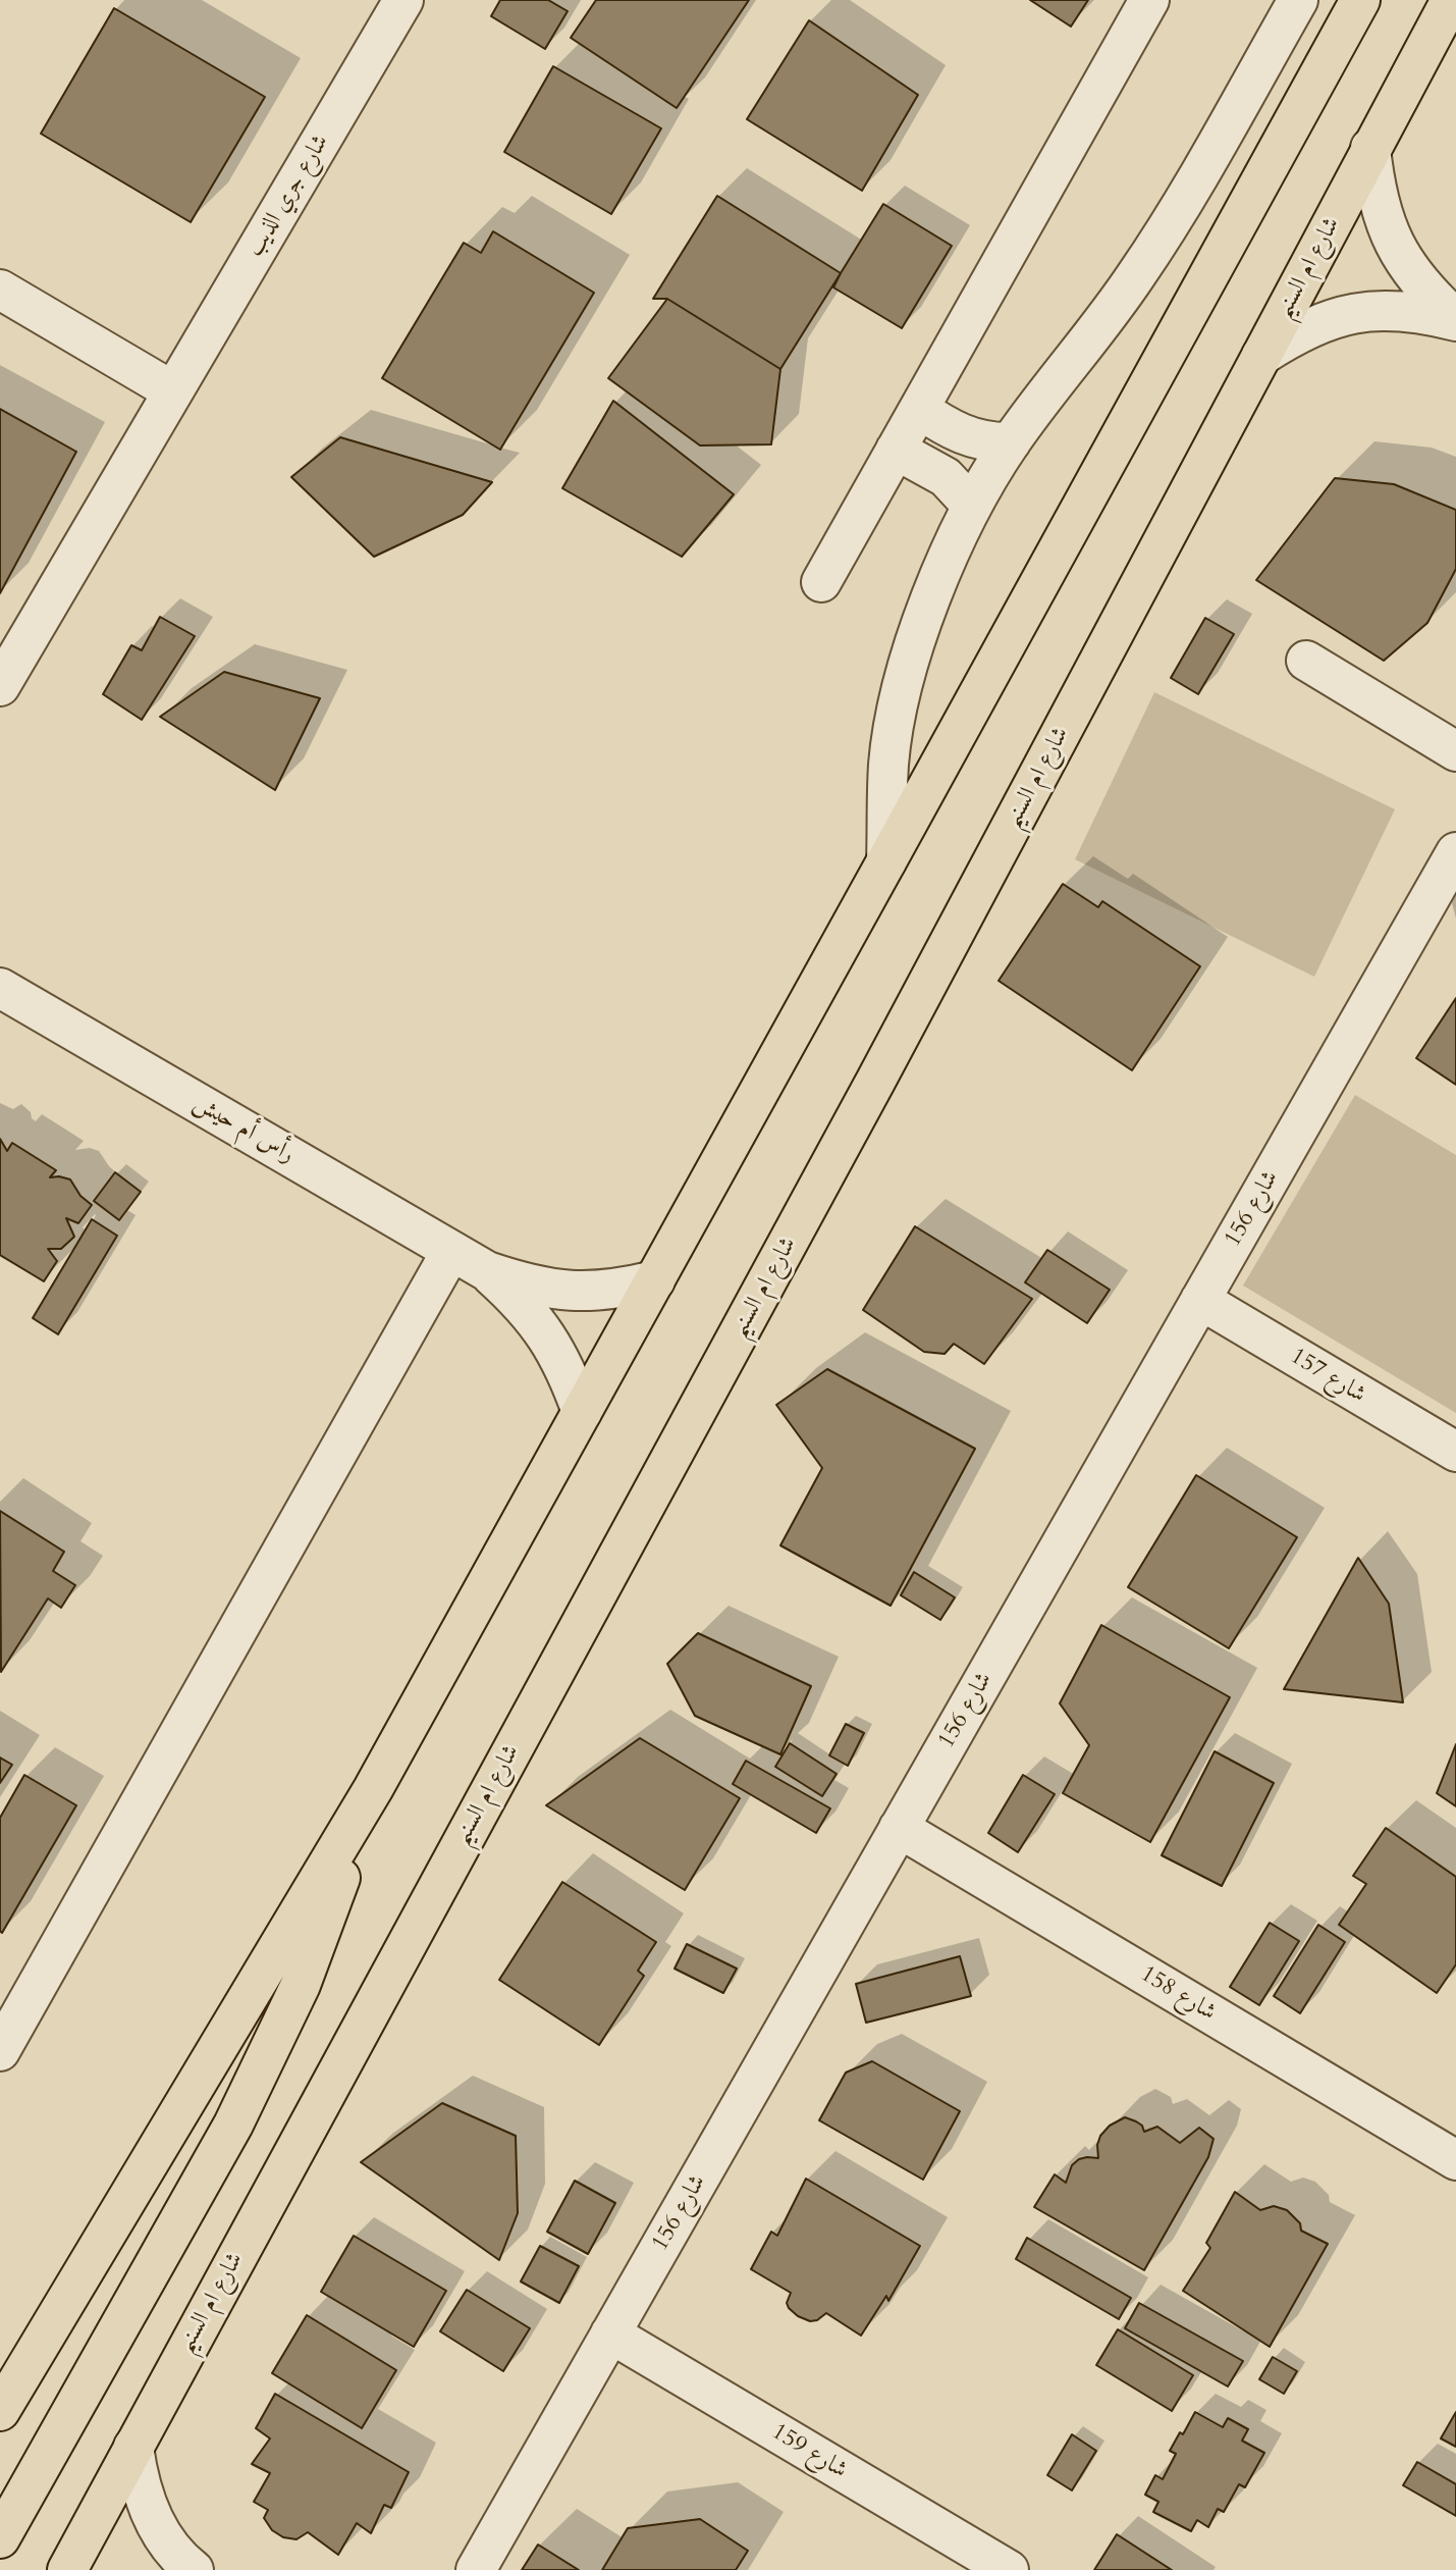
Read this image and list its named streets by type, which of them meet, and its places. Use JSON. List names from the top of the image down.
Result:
{
  "streets": {
    "main road": ["شارع ام السنيم"],
    "street": [
      "شارع جري الذيب",
      "رأس أم حيش",
      "شارع 156",
      "شارع 157",
      "شارع 158",
      "شارع 159"
    ]
  },
  "crossings": [
    ["شارع 156", "شارع 157"],
    ["شارع 156", "شارع 158"],
    ["شارع 156", "شارع 159"]
  ]
}
